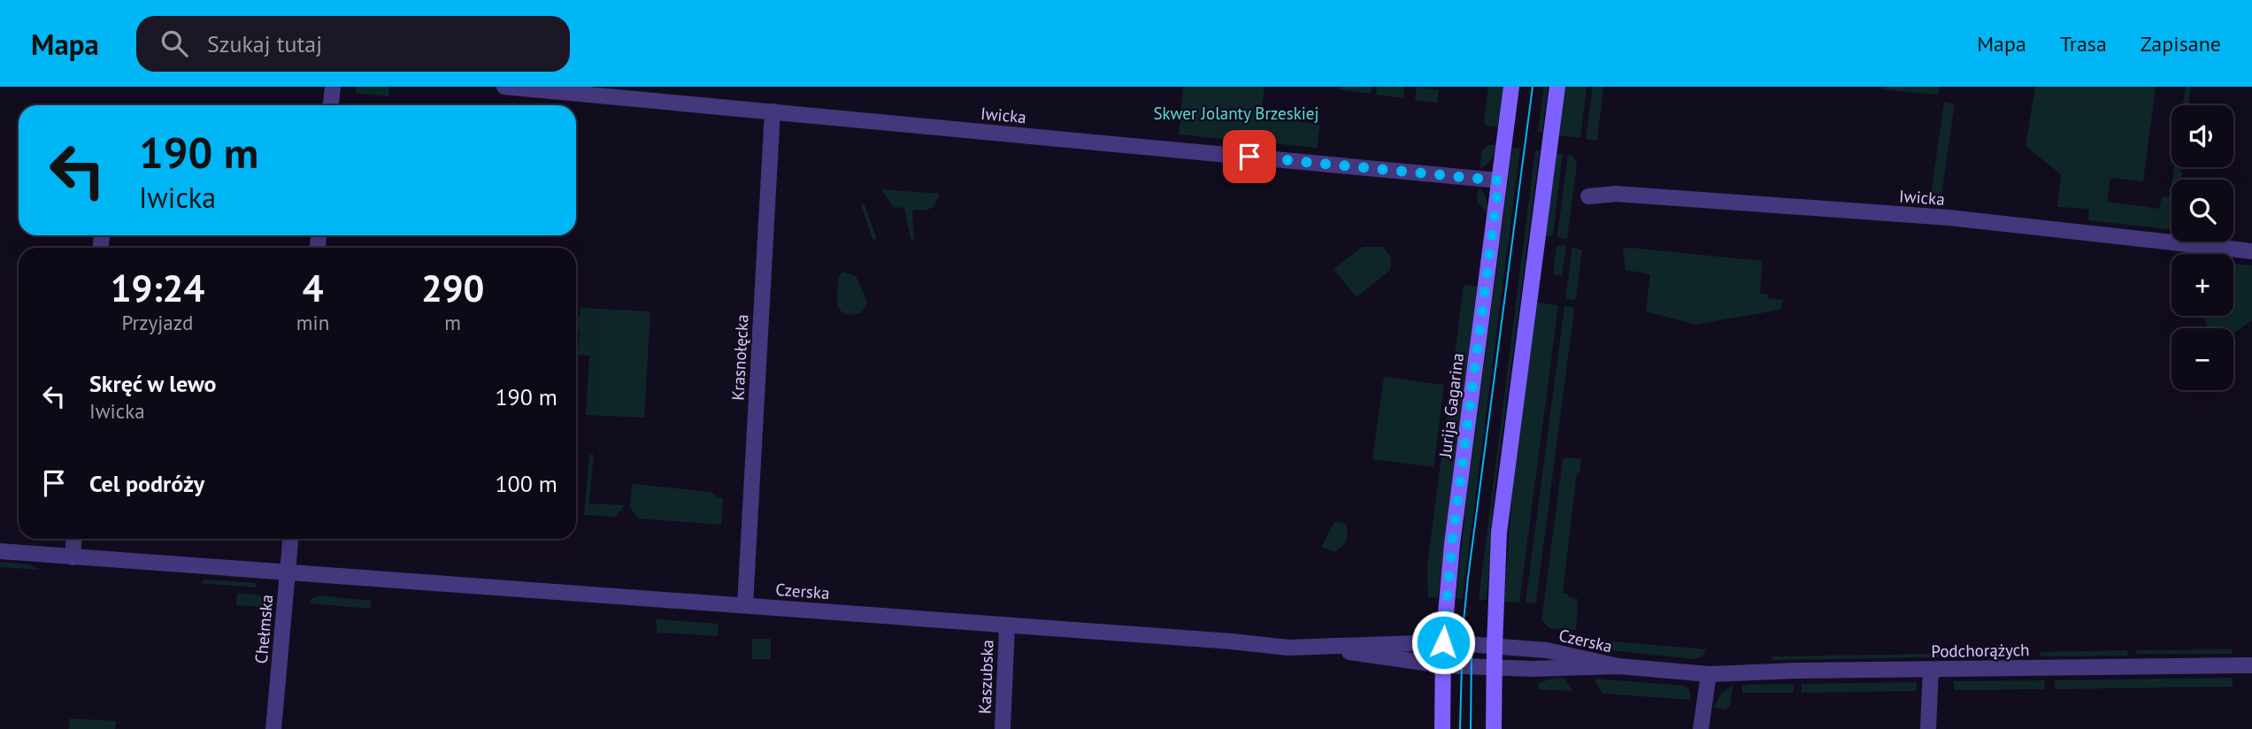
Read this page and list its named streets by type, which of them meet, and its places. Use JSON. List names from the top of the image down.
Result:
{
  "streets": {
    "main road": ["Jurija Gagarina"],
    "street": [
      "Iwicka",
      "Krasnołęcka",
      "Czerska",
      "Chełmska",
      "Podchorążych",
      "Kaszubska"
    ]
  },
  "crossings": [
    ["Iwicka", "Krasnołęcka"],
    ["Iwicka", "Jurija Gagarina"],
    ["Krasnołęcka", "Czerska"],
    ["Jurija Gagarina", "Czerska"],
    ["Czerska", "Chełmska"],
    ["Czerska", "Podchorążych"],
    ["Czerska", "Kaszubska"]
  ],
  "parks": ["Skwer Jolanty Brzeskiej"],
  "page": {
    "header": "Mapa",
    "search": "Szukaj tutaj",
    "nav": ["Mapa", "Trasa", "Zapisane"],
    "map_buttons": ["+", "−"],
    "turn": ["190 m", "Iwicka"],
    "eta": [
      "19:24",
      "Przyjazd",
      "4",
      "min",
      "290",
      "m"
    ],
    "list": [
      {
        "name": "Skręć w lewo",
        "note": "Iwicka",
        "value": "190 m"
      },
      {
        "name": "Cel podróży",
        "value": "100 m"
      }
    ]
  }
}
